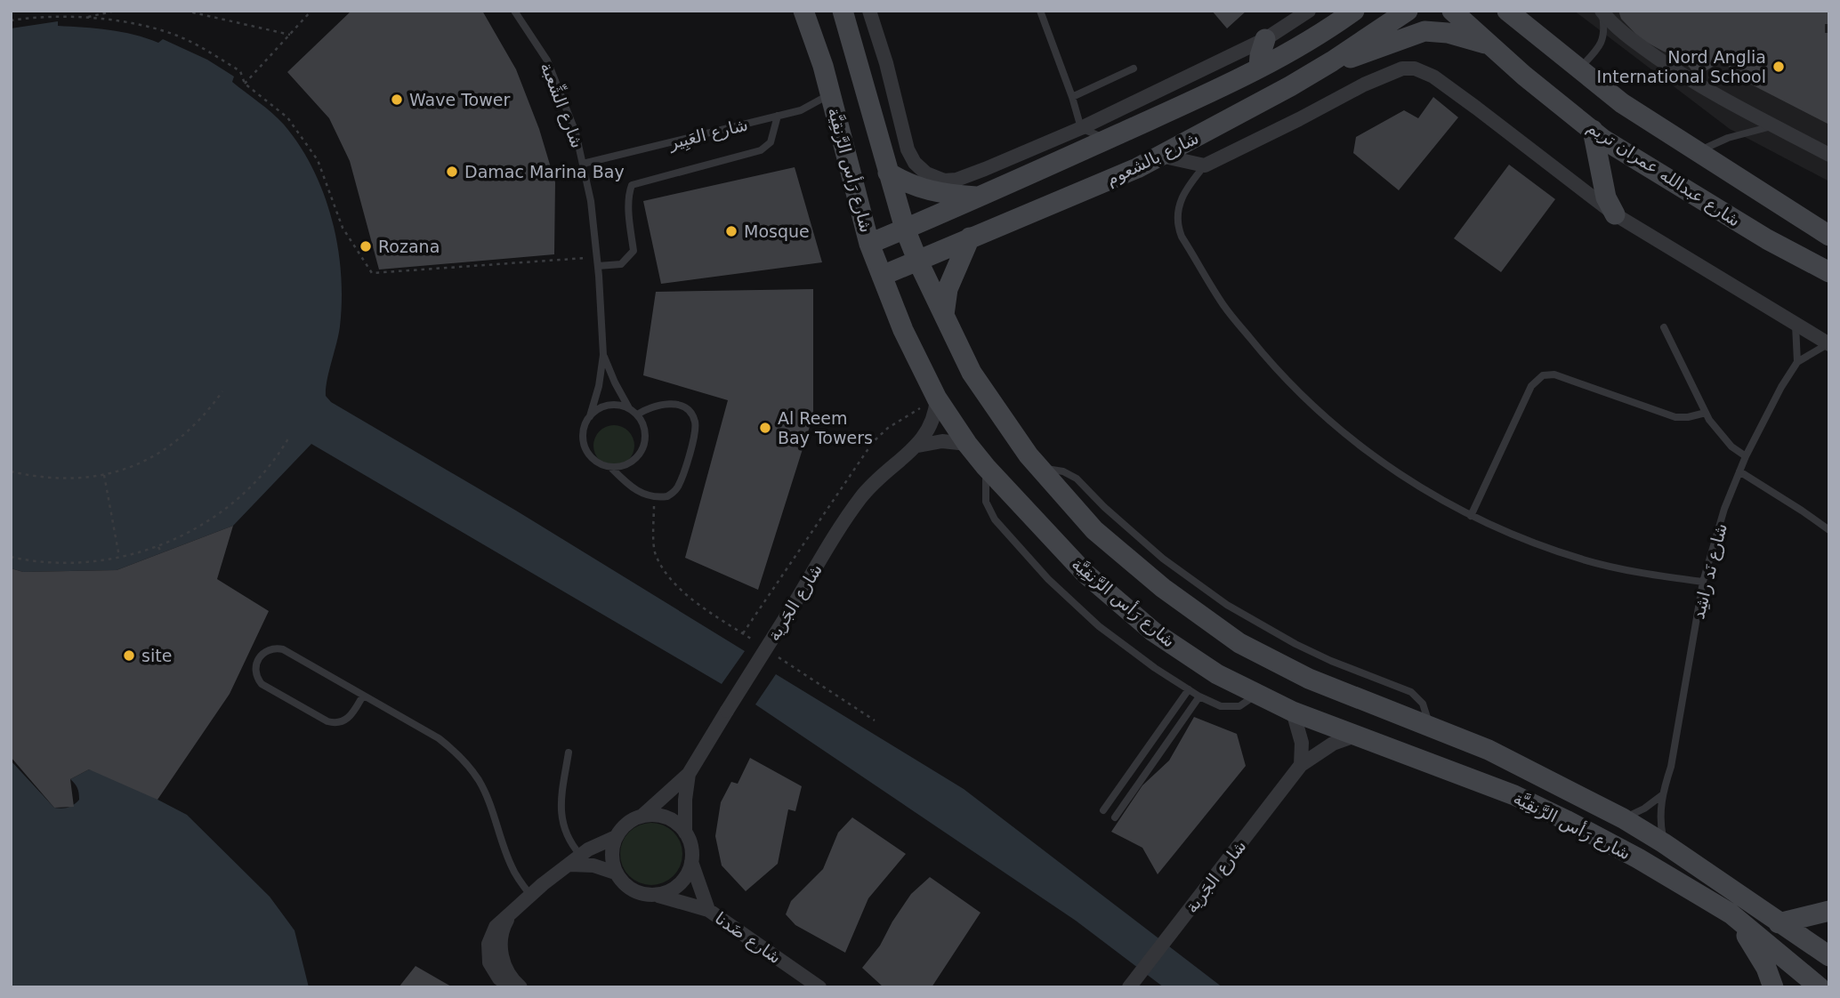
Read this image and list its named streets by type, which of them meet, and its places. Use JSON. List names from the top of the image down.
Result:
{
  "streets": {
    "street": [
      "شارع بالشعوم",
      "شارع رَأس الرَّنقِيَّة",
      "شارع عبدالله عمران تريم",
      "شارع الجَرية",
      "شارع ضَدنا"
    ],
    "lane": ["شارع الشِّعبة", "شارع العَبِير", "شارع نَد راشِد"]
  },
  "crossings": [
    ["شارع الشِّعبة", "شارع العَبِير"],
    ["شارع العَبِير", "شارع رَأس الرَّنقِيَّة"],
    ["شارع بالشعوم", "شارع رَأس الرَّنقِيَّة"],
    ["شارع رَأس الرَّنقِيَّة", "شارع نَد راشِد"],
    ["شارع رَأس الرَّنقِيَّة", "شارع الجَرية"],
    ["شارع الجَرية", "شارع ضَدنا"]
  ],
  "places": [
    "Nord Anglia International School",
    "Wave Tower",
    "Damac Marina Bay",
    "Mosque",
    "Rozana",
    "Al Reem Bay Towers",
    "site"
  ]
}
